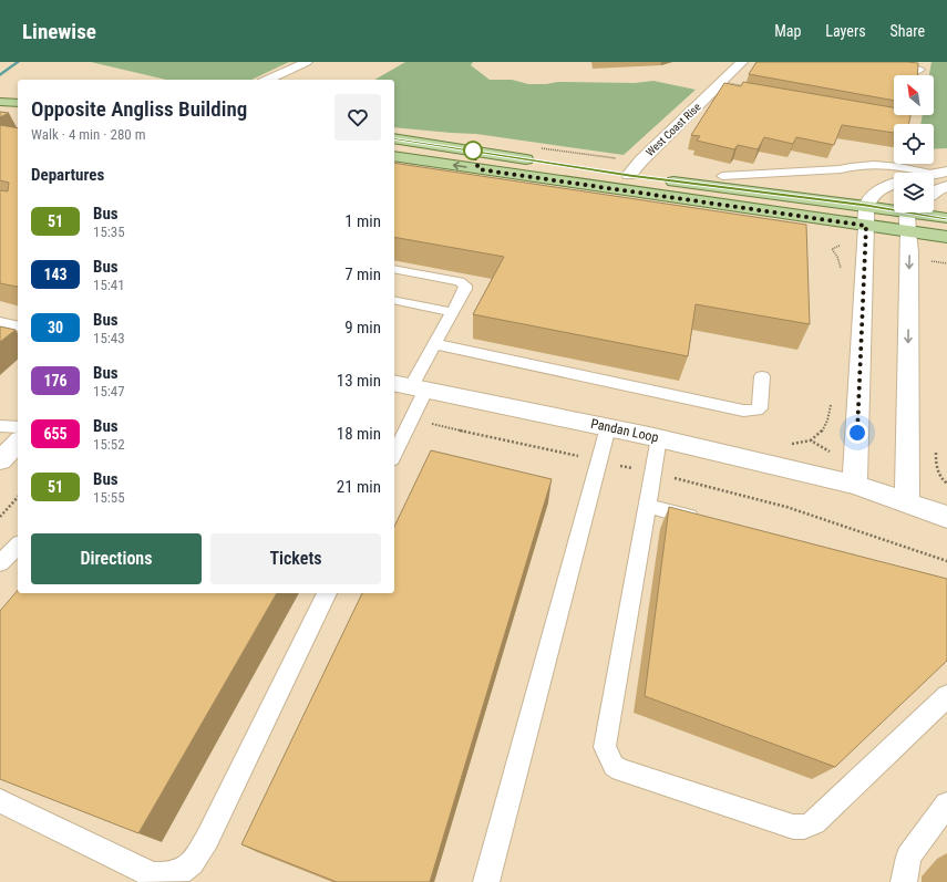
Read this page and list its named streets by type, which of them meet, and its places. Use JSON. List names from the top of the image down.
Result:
{
  "streets": {
    "street": ["West Coast Rise", "Pandan Loop"]
  },
  "lines": ["bus line 51"],
  "north": "top left",
  "page": {
    "header": "Linewise",
    "nav": ["Map", "Layers", "Share"],
    "heading": [
      ["Opposite Angliss Building", "Walk · 4 min · 280 m"],
      "Departures"
    ],
    "list": [
      {
        "mark": "51",
        "name": "Bus",
        "note": "15:35",
        "value": "1 min"
      },
      {
        "mark": "143",
        "name": "Bus",
        "note": "15:41",
        "value": "7 min"
      },
      {
        "mark": "30",
        "name": "Bus",
        "note": "15:43",
        "value": "9 min"
      },
      {
        "mark": "176",
        "name": "Bus",
        "note": "15:47",
        "value": "13 min"
      },
      {
        "mark": "655",
        "name": "Bus",
        "note": "15:52",
        "value": "18 min"
      },
      {
        "mark": "51",
        "name": "Bus",
        "note": "15:55",
        "value": "21 min"
      }
    ],
    "buttons": ["Directions", "Tickets"]
  }
}
